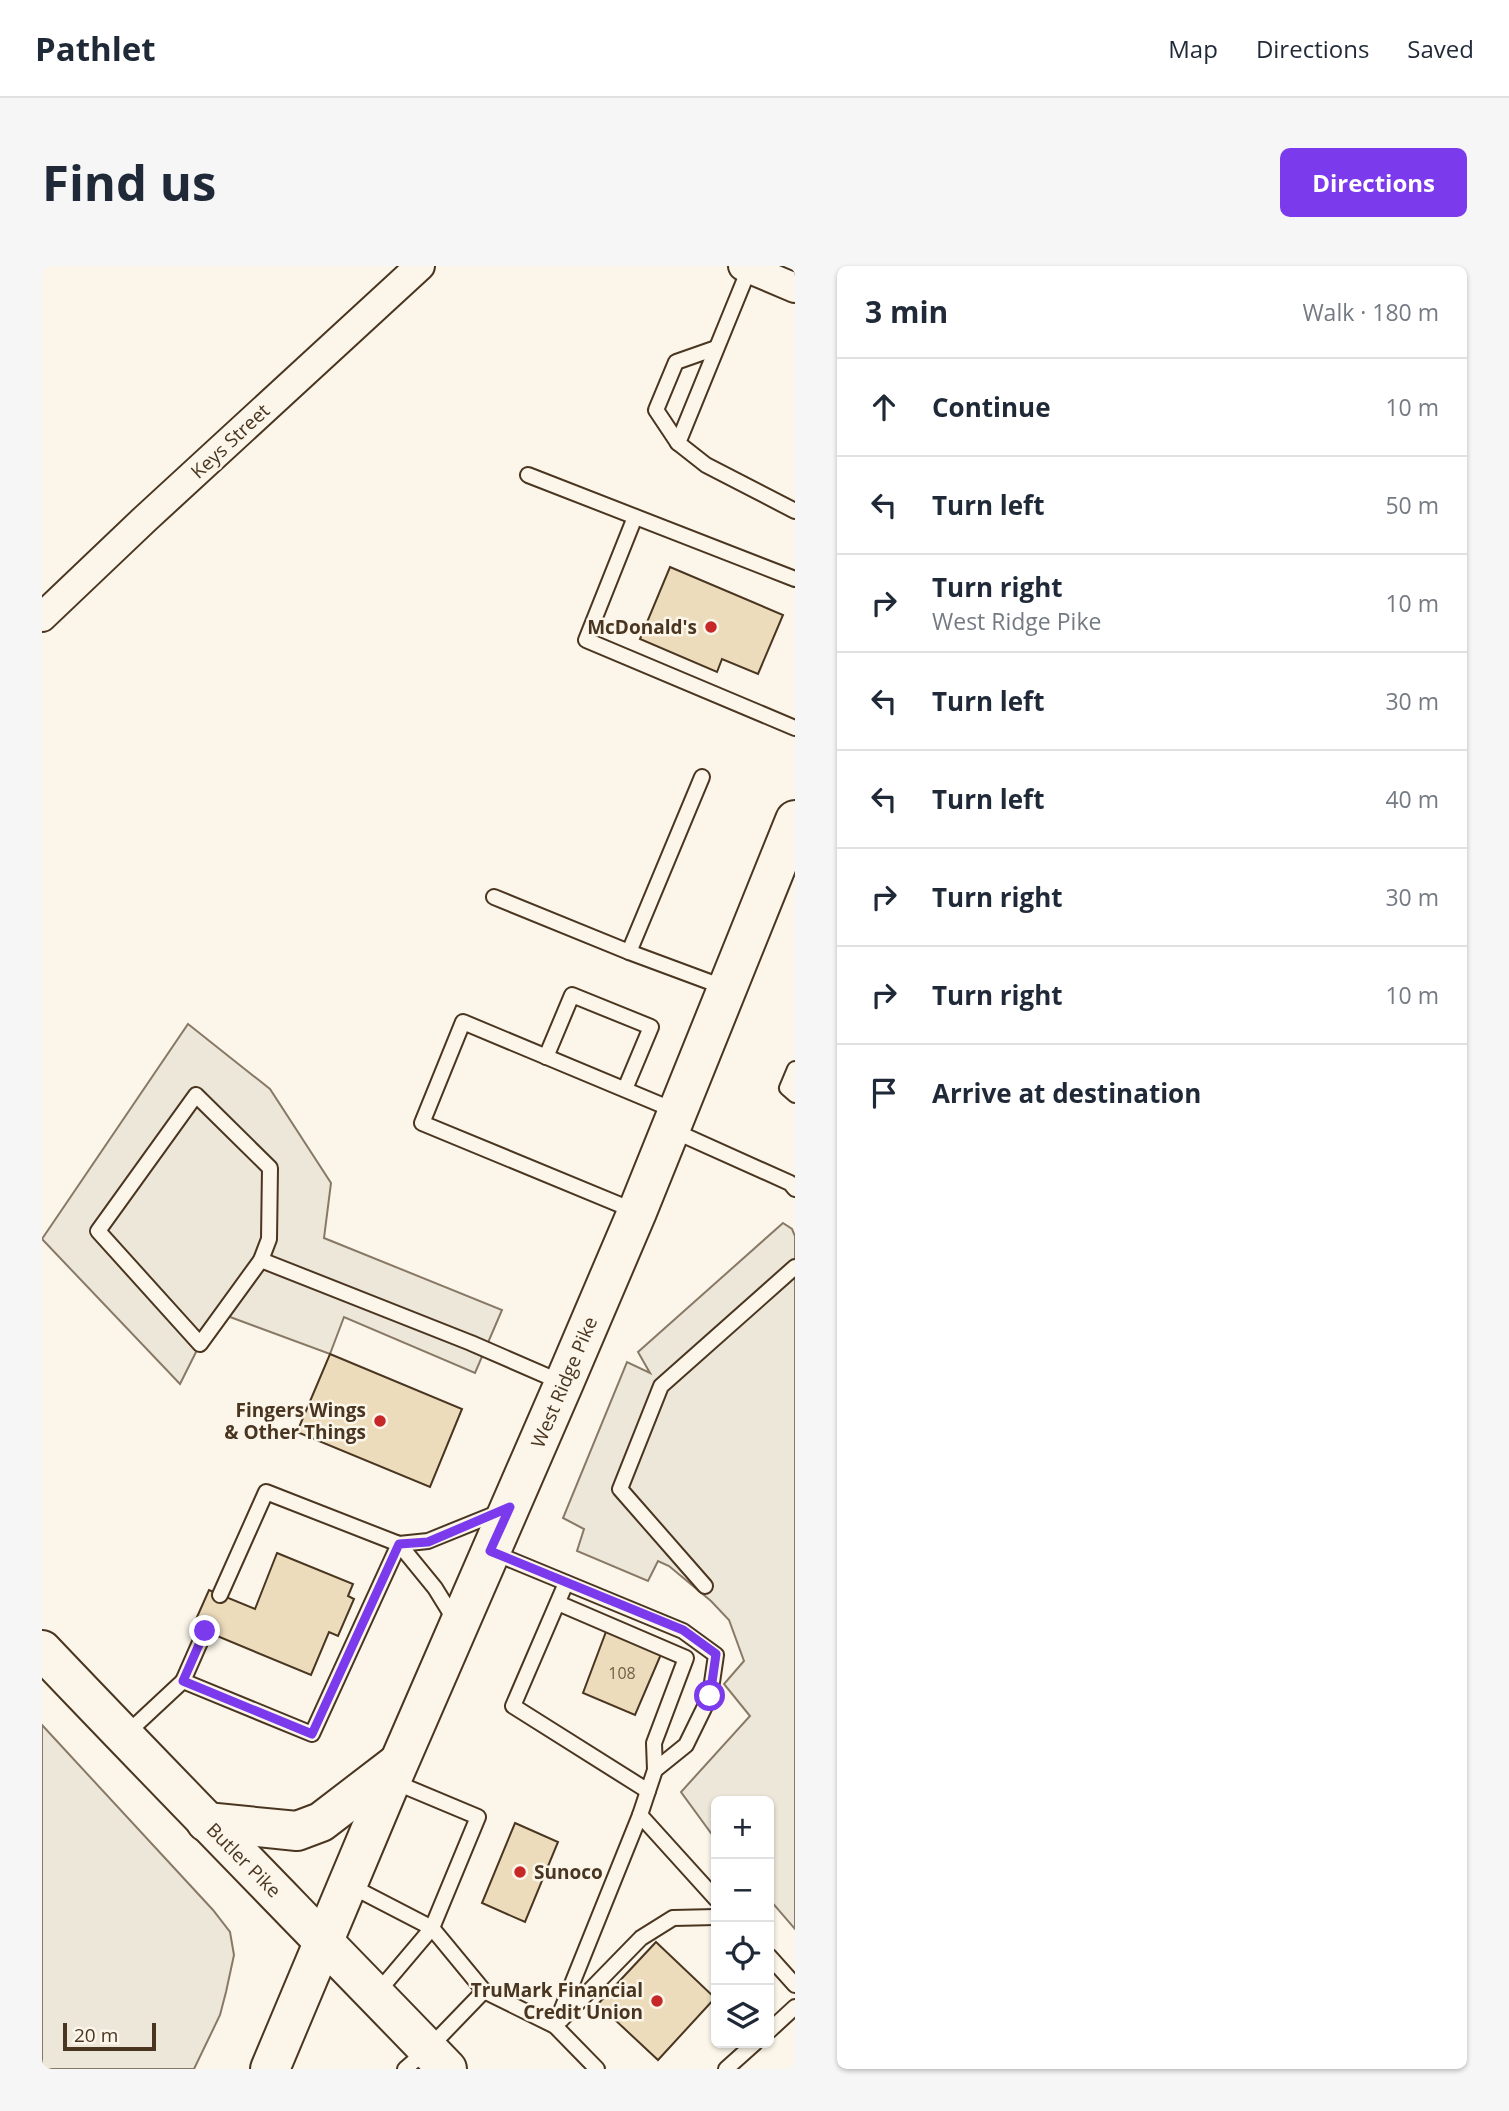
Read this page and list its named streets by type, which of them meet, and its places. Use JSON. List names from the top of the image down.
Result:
{
  "streets": {
    "main road": ["West Ridge Pike", "Butler Pike"],
    "street": ["Keys Street"]
  },
  "crossings": [
    ["West Ridge Pike", "Butler Pike"]
  ],
  "places": [
    "McDonald's",
    "Fingers Wings & Other Things",
    "Sunoco",
    "TruMark Financial Credit Union"
  ],
  "house_numbers": ["108"],
  "scale_bar": "20 m",
  "page": {
    "header": "Pathlet",
    "nav": ["Map", "Directions", "Saved"],
    "buttons": "Directions",
    "title": "Find us",
    "heading": ["3 min", "Walk · 180 m"],
    "list": [
      ["Continue", "10 m"],
      ["Turn left", "50 m"],
      ["Turn right", "West Ridge Pike", "10 m"],
      ["Turn left", "30 m"],
      ["Turn left", "40 m"],
      ["Turn right", "30 m"],
      ["Turn right", "10 m"],
      "Arrive at destination"
    ],
    "map_buttons": ["+", "−"],
    "scale": "20 m"
  }
}
